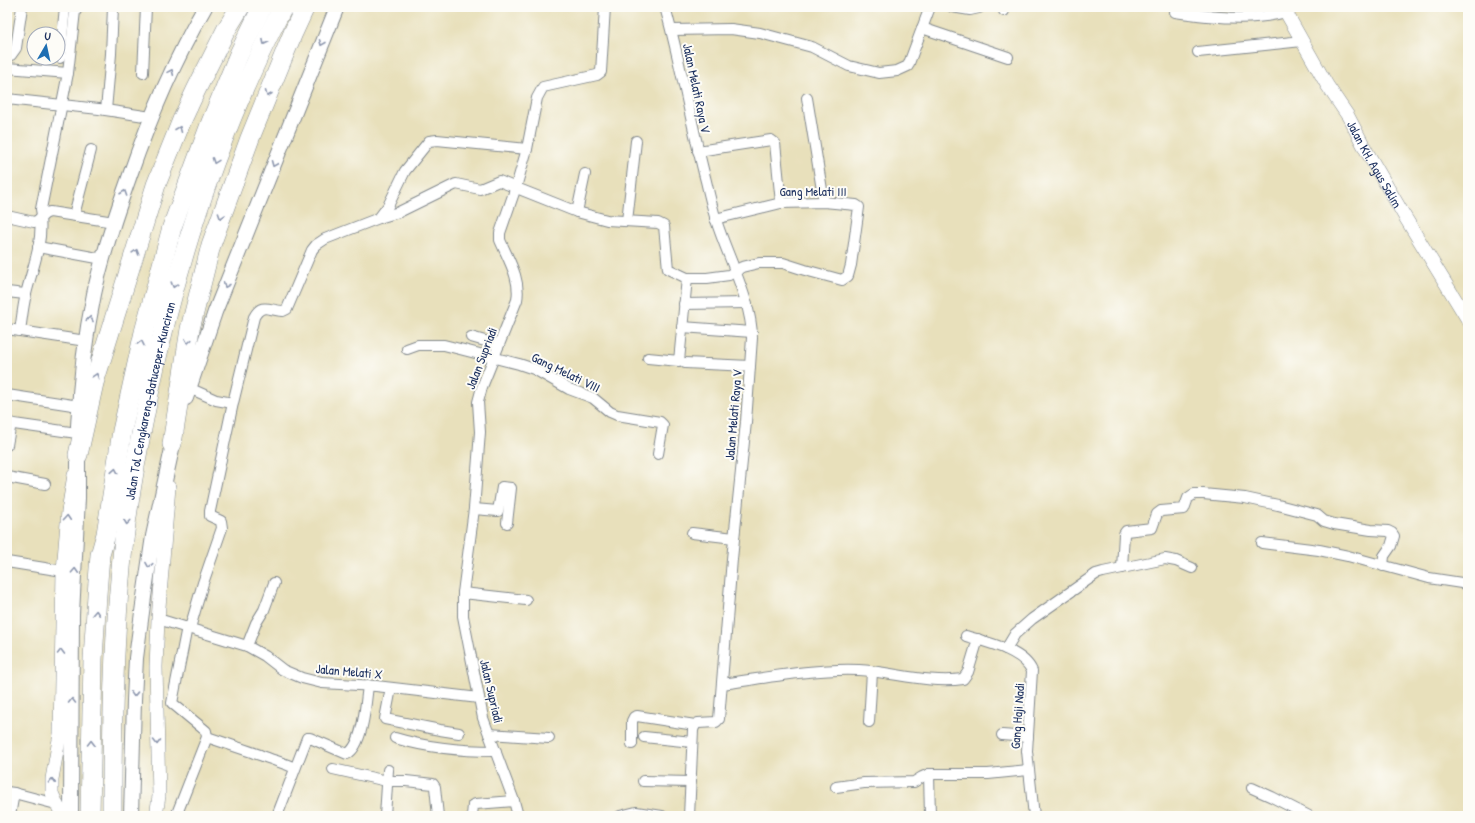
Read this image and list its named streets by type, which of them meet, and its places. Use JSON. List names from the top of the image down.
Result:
{
  "streets": {
    "highway": ["Jalan Tol Cengkareng–Batuceper–Kunciran"],
    "street": [
      "Jalan Melati Raya V",
      "Jalan KH. Agus Salim",
      "Gang Melati III",
      "Jalan Supriadi",
      "Gang Melati VIII",
      "Jalan Melati X",
      "Gang Haji Nadi"
    ]
  },
  "crossings": [
    ["Jalan Melati Raya V", "Gang Melati III"],
    ["Jalan Supriadi", "Gang Melati VIII"],
    ["Jalan Supriadi", "Jalan Melati X"]
  ],
  "north": "top"
}
